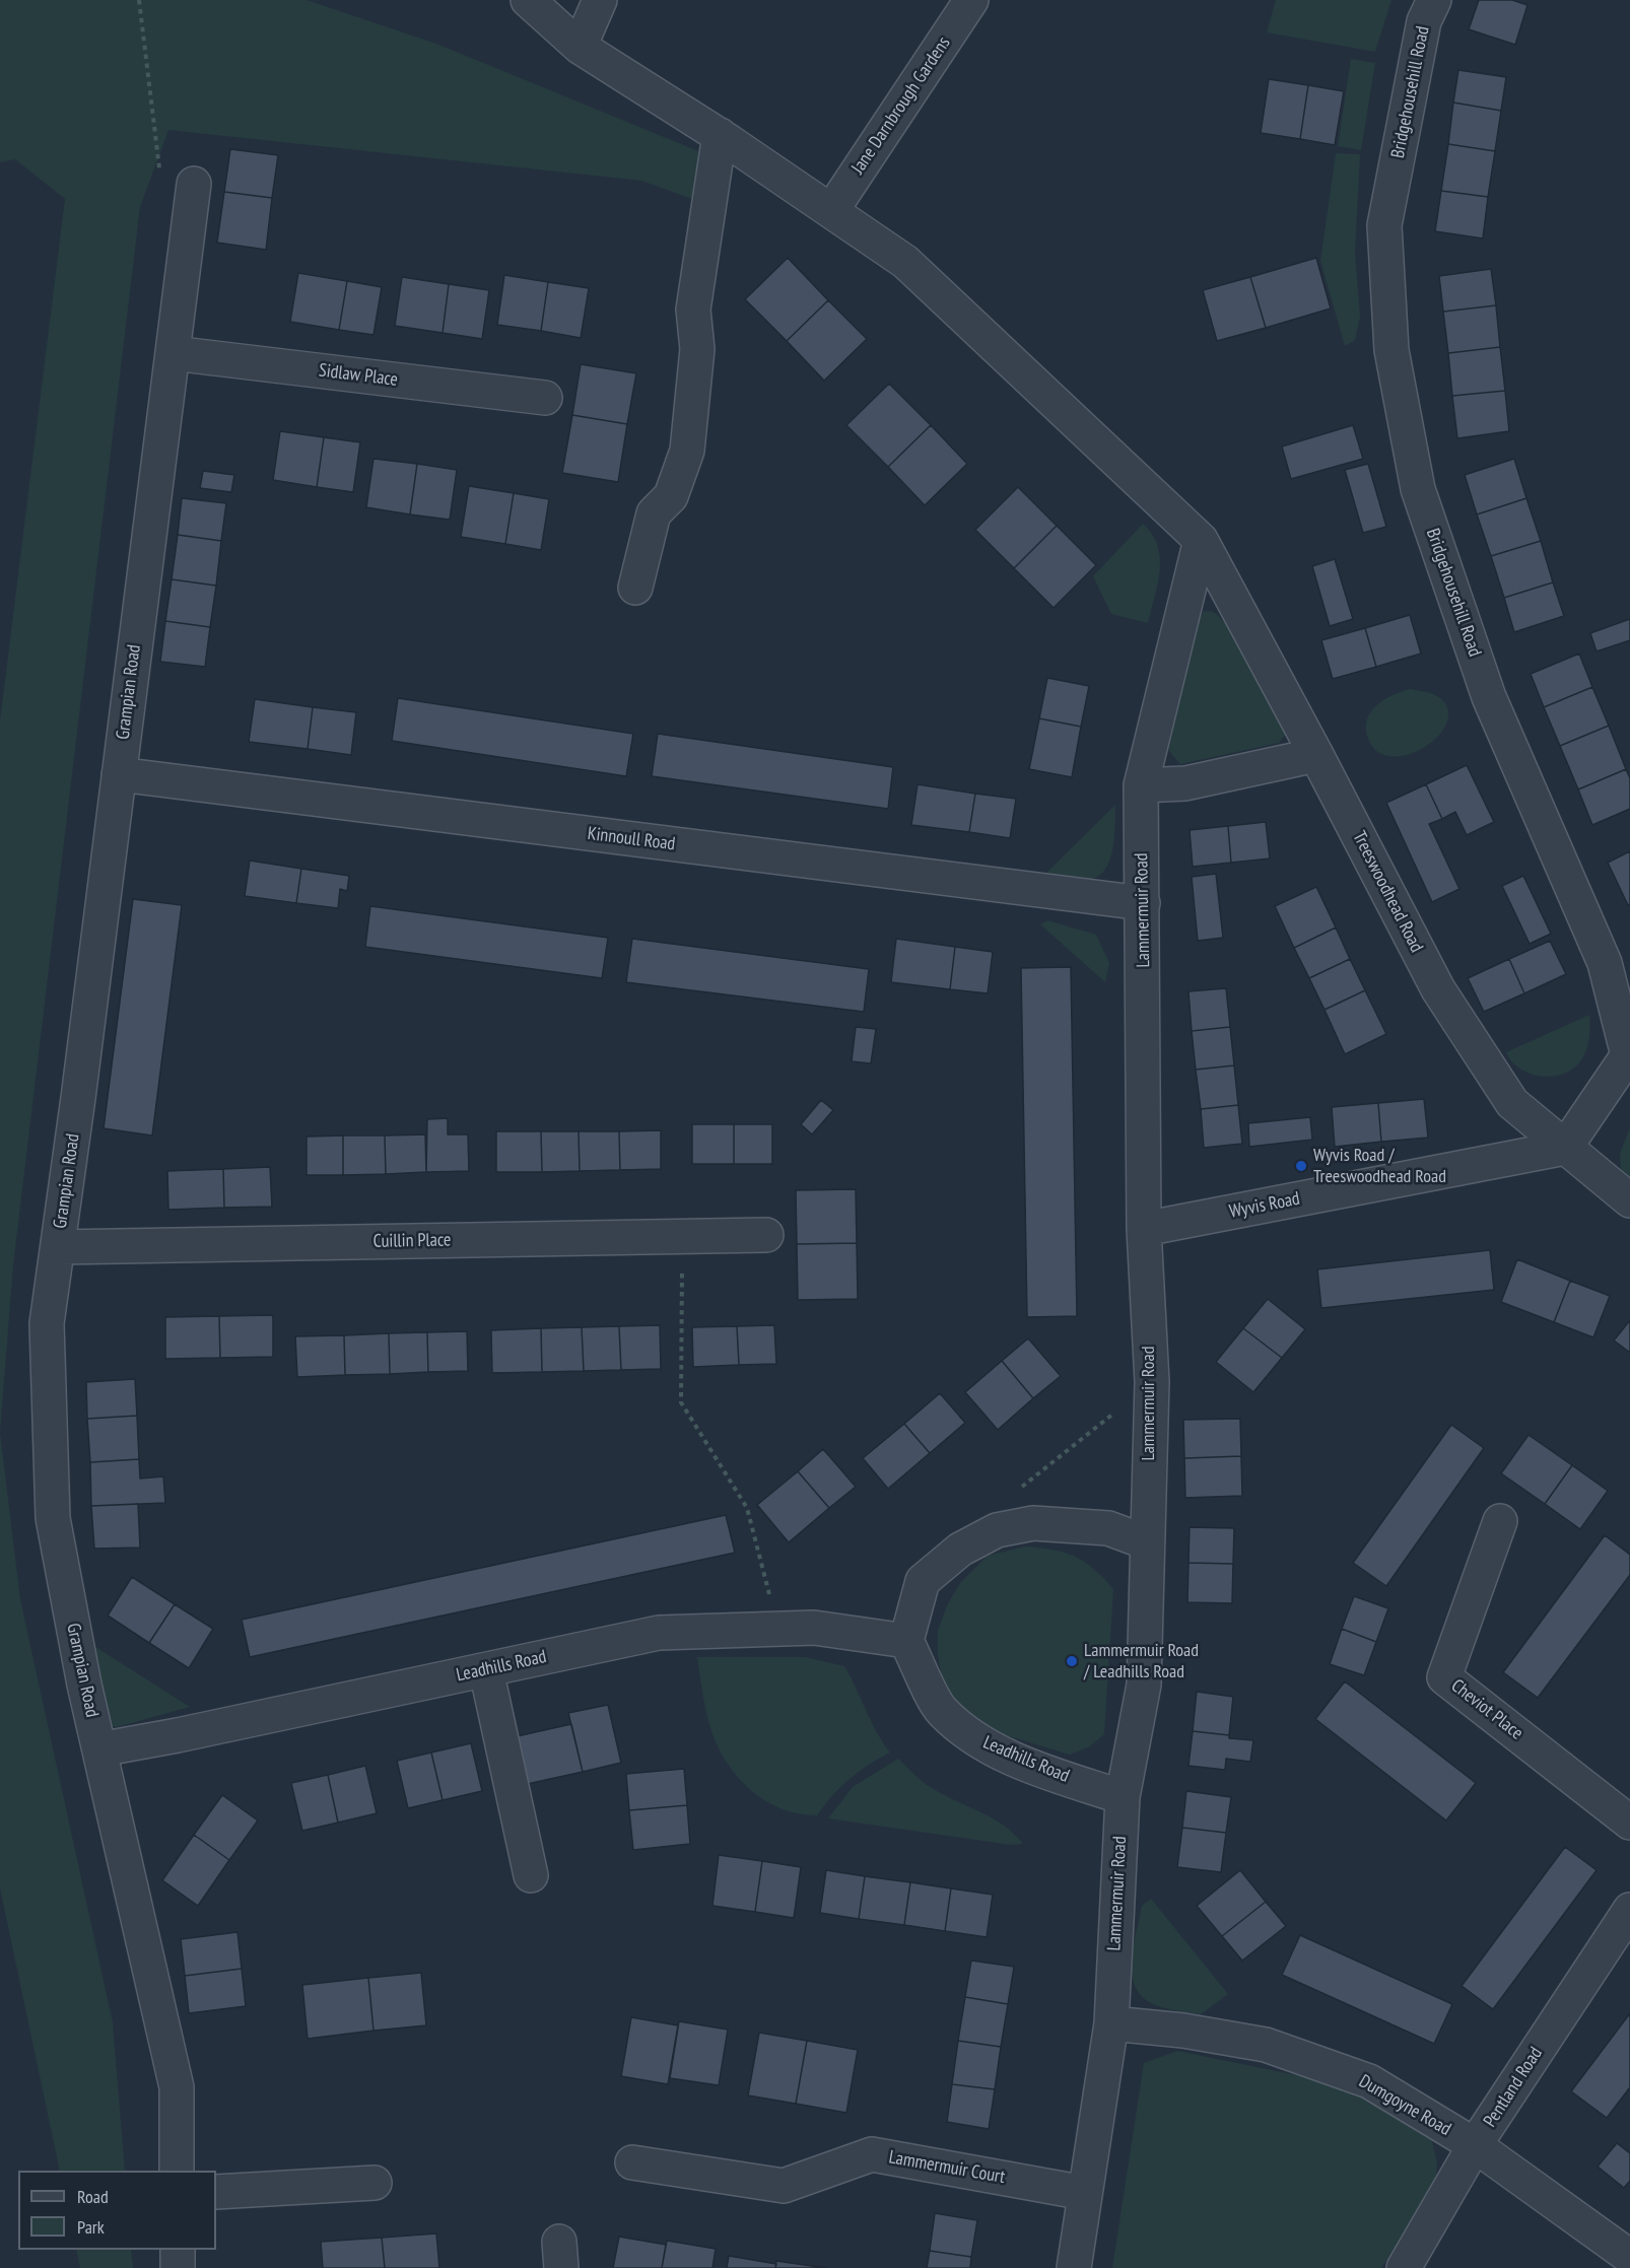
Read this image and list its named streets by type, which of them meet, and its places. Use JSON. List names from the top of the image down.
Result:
{
  "streets": {
    "street": [
      "Bridgehousehill Road",
      "Jane Darnbrough Gardens",
      "Sidlaw Place",
      "Grampian Road",
      "Kinnoull Road",
      "Treeswoodhead Road",
      "Lammermuir Road",
      "Wyvis Road",
      "Cuillin Place",
      "Leadhills Road",
      "Cheviot Place",
      "Pentland Road",
      "Dumgoyne Road",
      "Lammermuir Court"
    ]
  },
  "crossings": [
    ["Bridgehousehill Road", "Treeswoodhead Road"],
    ["Bridgehousehill Road", "Wyvis Road"],
    ["Jane Darnbrough Gardens", "Treeswoodhead Road"],
    ["Sidlaw Place", "Grampian Road"],
    ["Grampian Road", "Kinnoull Road"],
    ["Grampian Road", "Cuillin Place"],
    ["Grampian Road", "Leadhills Road"],
    ["Kinnoull Road", "Lammermuir Road"],
    ["Treeswoodhead Road", "Lammermuir Road"],
    ["Treeswoodhead Road", "Wyvis Road"],
    ["Lammermuir Road", "Wyvis Road"],
    ["Lammermuir Road", "Leadhills Road"],
    ["Lammermuir Road", "Dumgoyne Road"],
    ["Lammermuir Road", "Lammermuir Court"],
    ["Pentland Road", "Dumgoyne Road"]
  ],
  "places": ["Wyvis Road / Treeswoodhead Road", "Lammermuir Road / Leadhills Road"],
  "legend": ["Road", "Park"]
}
